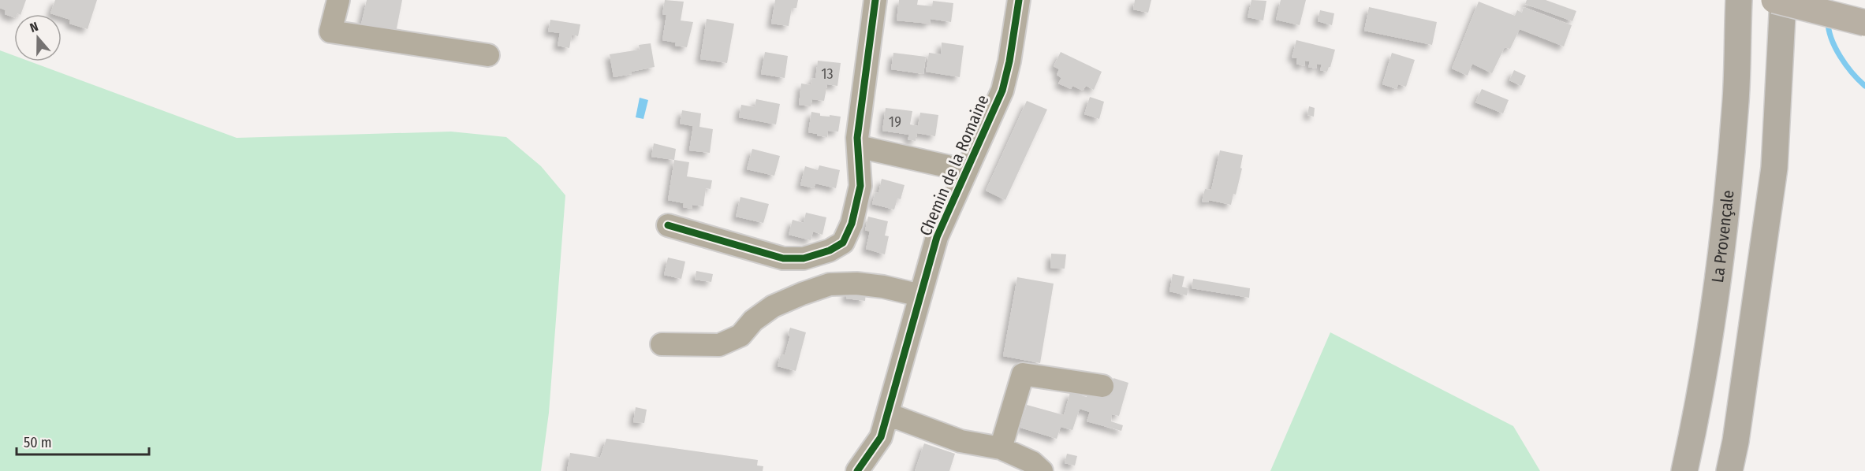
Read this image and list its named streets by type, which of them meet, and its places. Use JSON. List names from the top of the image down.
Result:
{
  "streets": {
    "highway": ["La Provençale"],
    "street": ["Chemin de la Romaine"]
  },
  "house_numbers": ["13", "19"],
  "scale_bar": "50 m",
  "north": "top"
}
